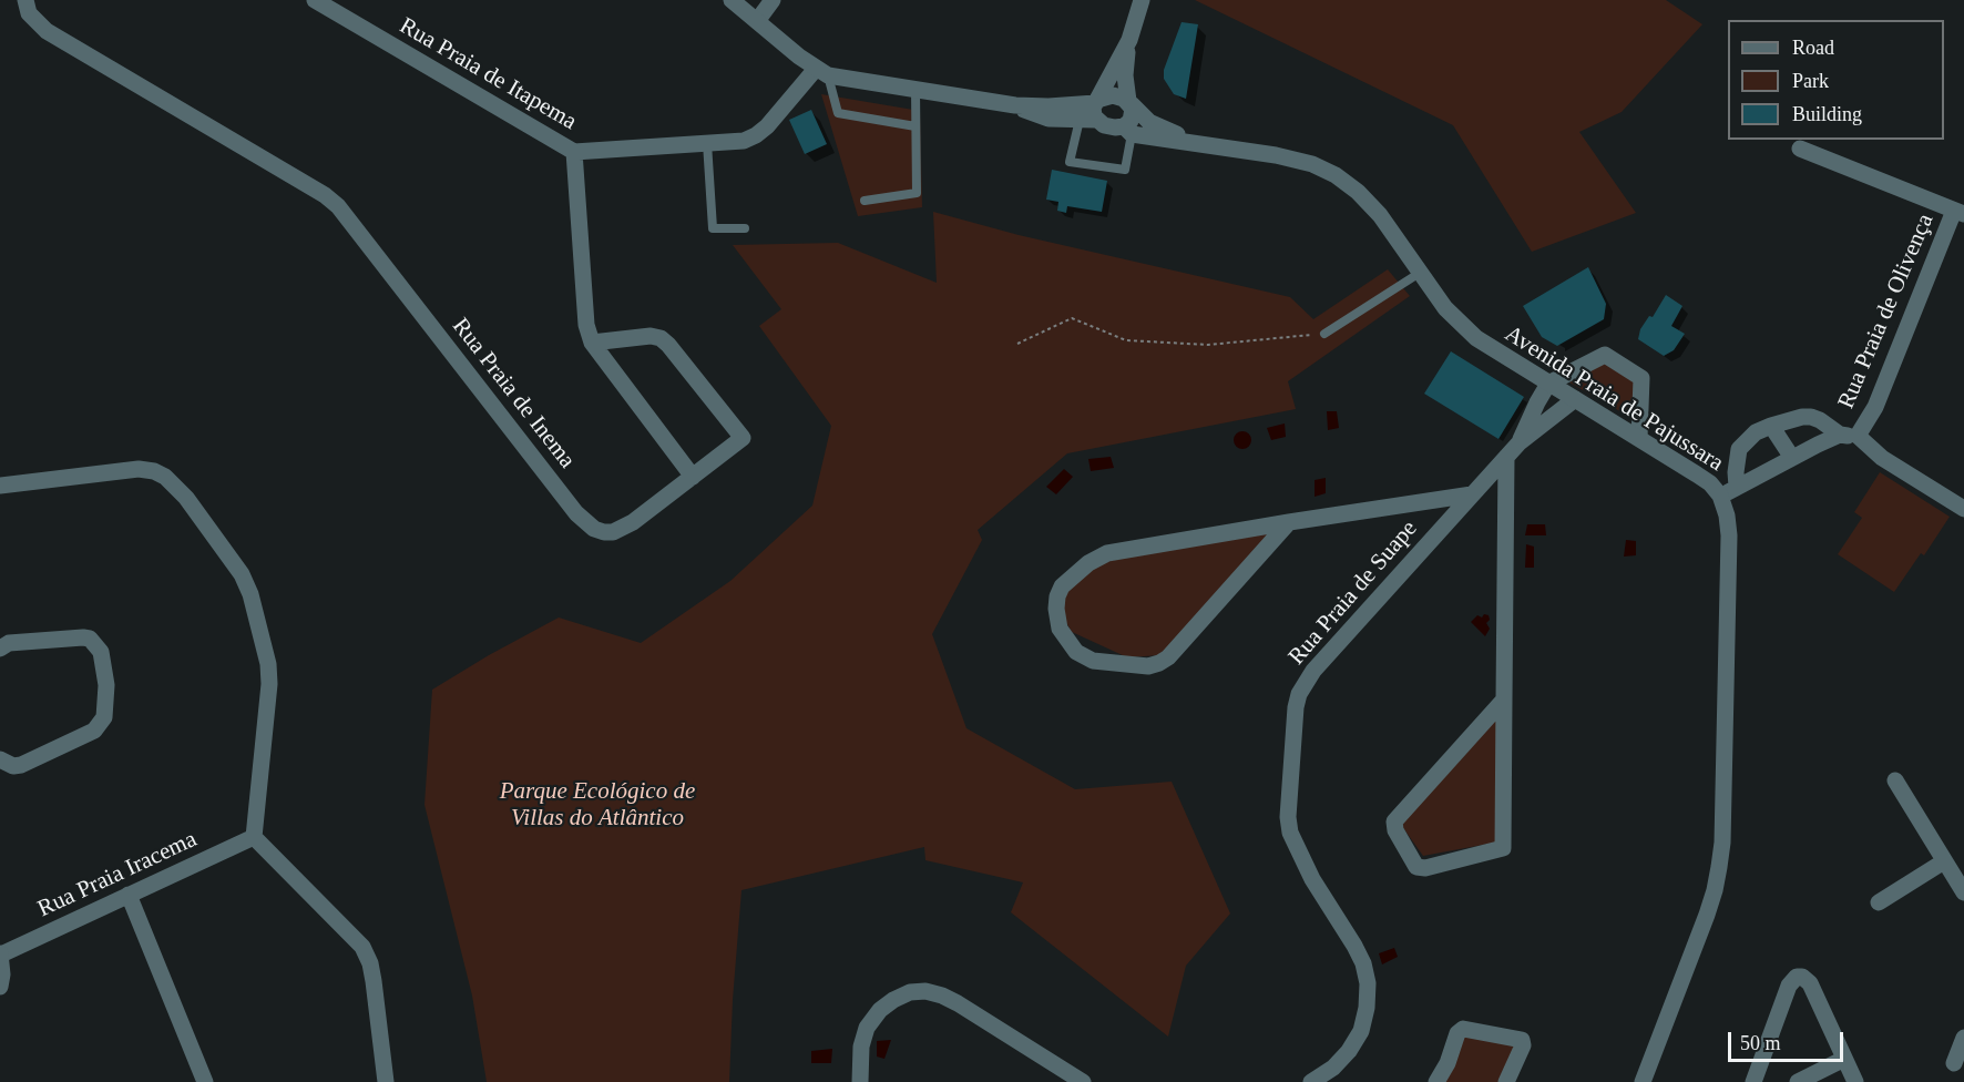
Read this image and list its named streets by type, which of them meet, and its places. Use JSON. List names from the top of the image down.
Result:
{
  "streets": {
    "street": [
      "Rua Praia de Itapema",
      "Rua Praia de Olivença",
      "Rua Praia de Inema",
      "Avenida Praia de Pajussara",
      "Rua Praia de Suape",
      "Rua Praia Iracema"
    ]
  },
  "crossings": [
    ["Rua Praia de Olivença", "Avenida Praia de Pajussara"],
    ["Avenida Praia de Pajussara", "Rua Praia de Suape"]
  ],
  "parks": ["Parque Ecológico de Villas do Atlântico"],
  "legend": ["Road", "Park", "Building"],
  "scale_bar": "50 m"
}
